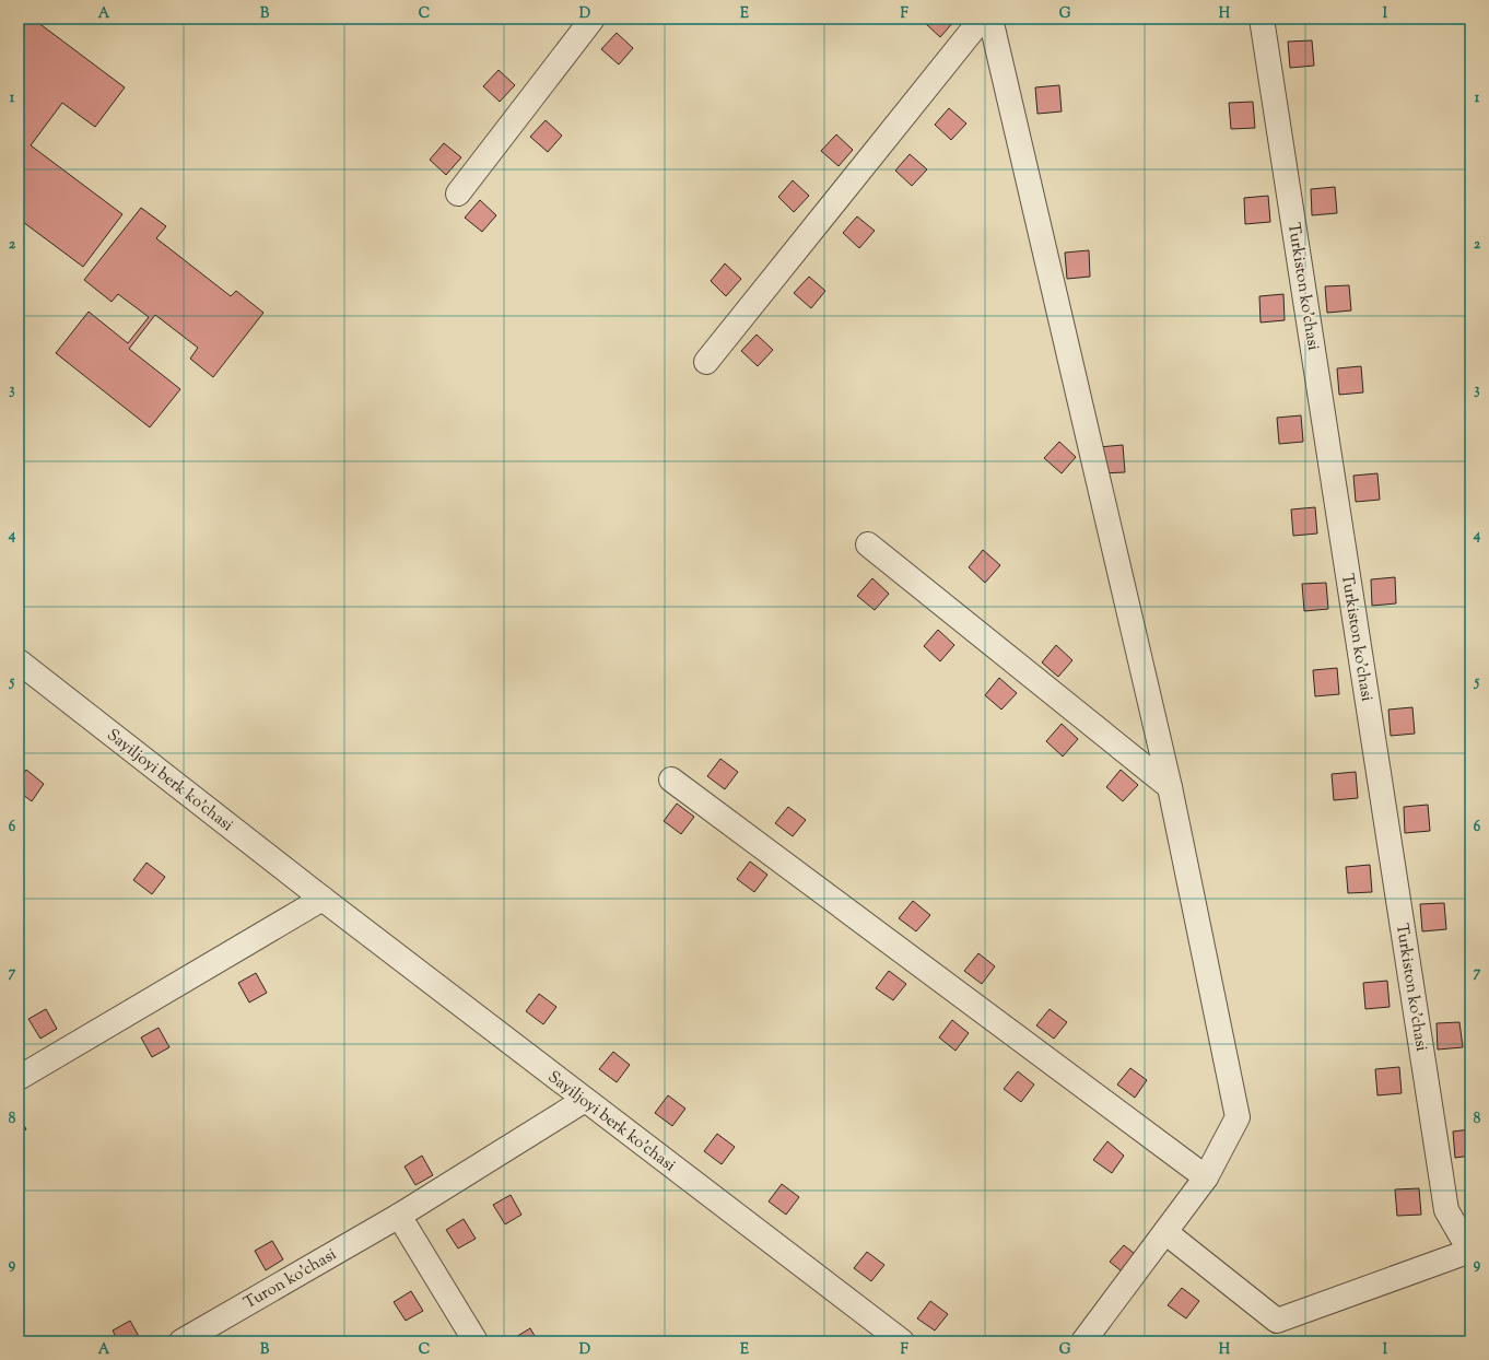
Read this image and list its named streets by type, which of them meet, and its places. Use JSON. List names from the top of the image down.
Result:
{
  "streets": {
    "street": ["Turkiston ko'chasi", "Sayiljoyi berk ko'chasi", "Turon ko'chasi"]
  },
  "crossings": [
    ["Sayiljoyi berk ko'chasi", "Turon ko'chasi"]
  ],
  "grid": {
    "columns": [
      "A",
      "B",
      "C",
      "D",
      "E",
      "F",
      "G",
      "H",
      "I"
    ],
    "rows": [
      "1",
      "2",
      "3",
      "4",
      "5",
      "6",
      "7",
      "8",
      "9"
    ]
  }
}
